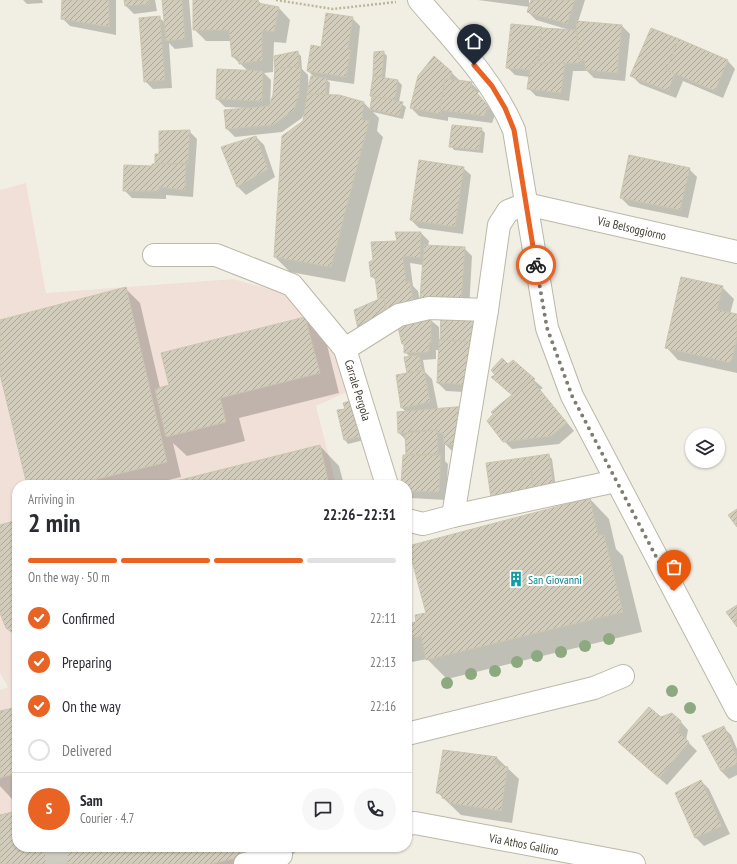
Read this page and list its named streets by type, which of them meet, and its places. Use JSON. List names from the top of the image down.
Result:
{
  "streets": {
    "street": ["Via Belsoggiorno", "Carrale Pergola", "Via Athos Gallino"]
  },
  "places": {
    "building": ["San Giovanni"]
  },
  "page": {
    "heading": ["2 min", "Arriving in", "22:26–22:31"],
    "panel": ["Sam", "Courier · 4.7"],
    "bar": "On the way · 50 m",
    "list": [
      ["Confirmed", "22:11"],
      ["Preparing", "22:13"],
      ["On the way", "22:16"],
      "Delivered"
    ],
    "round": "S"
  }
}
